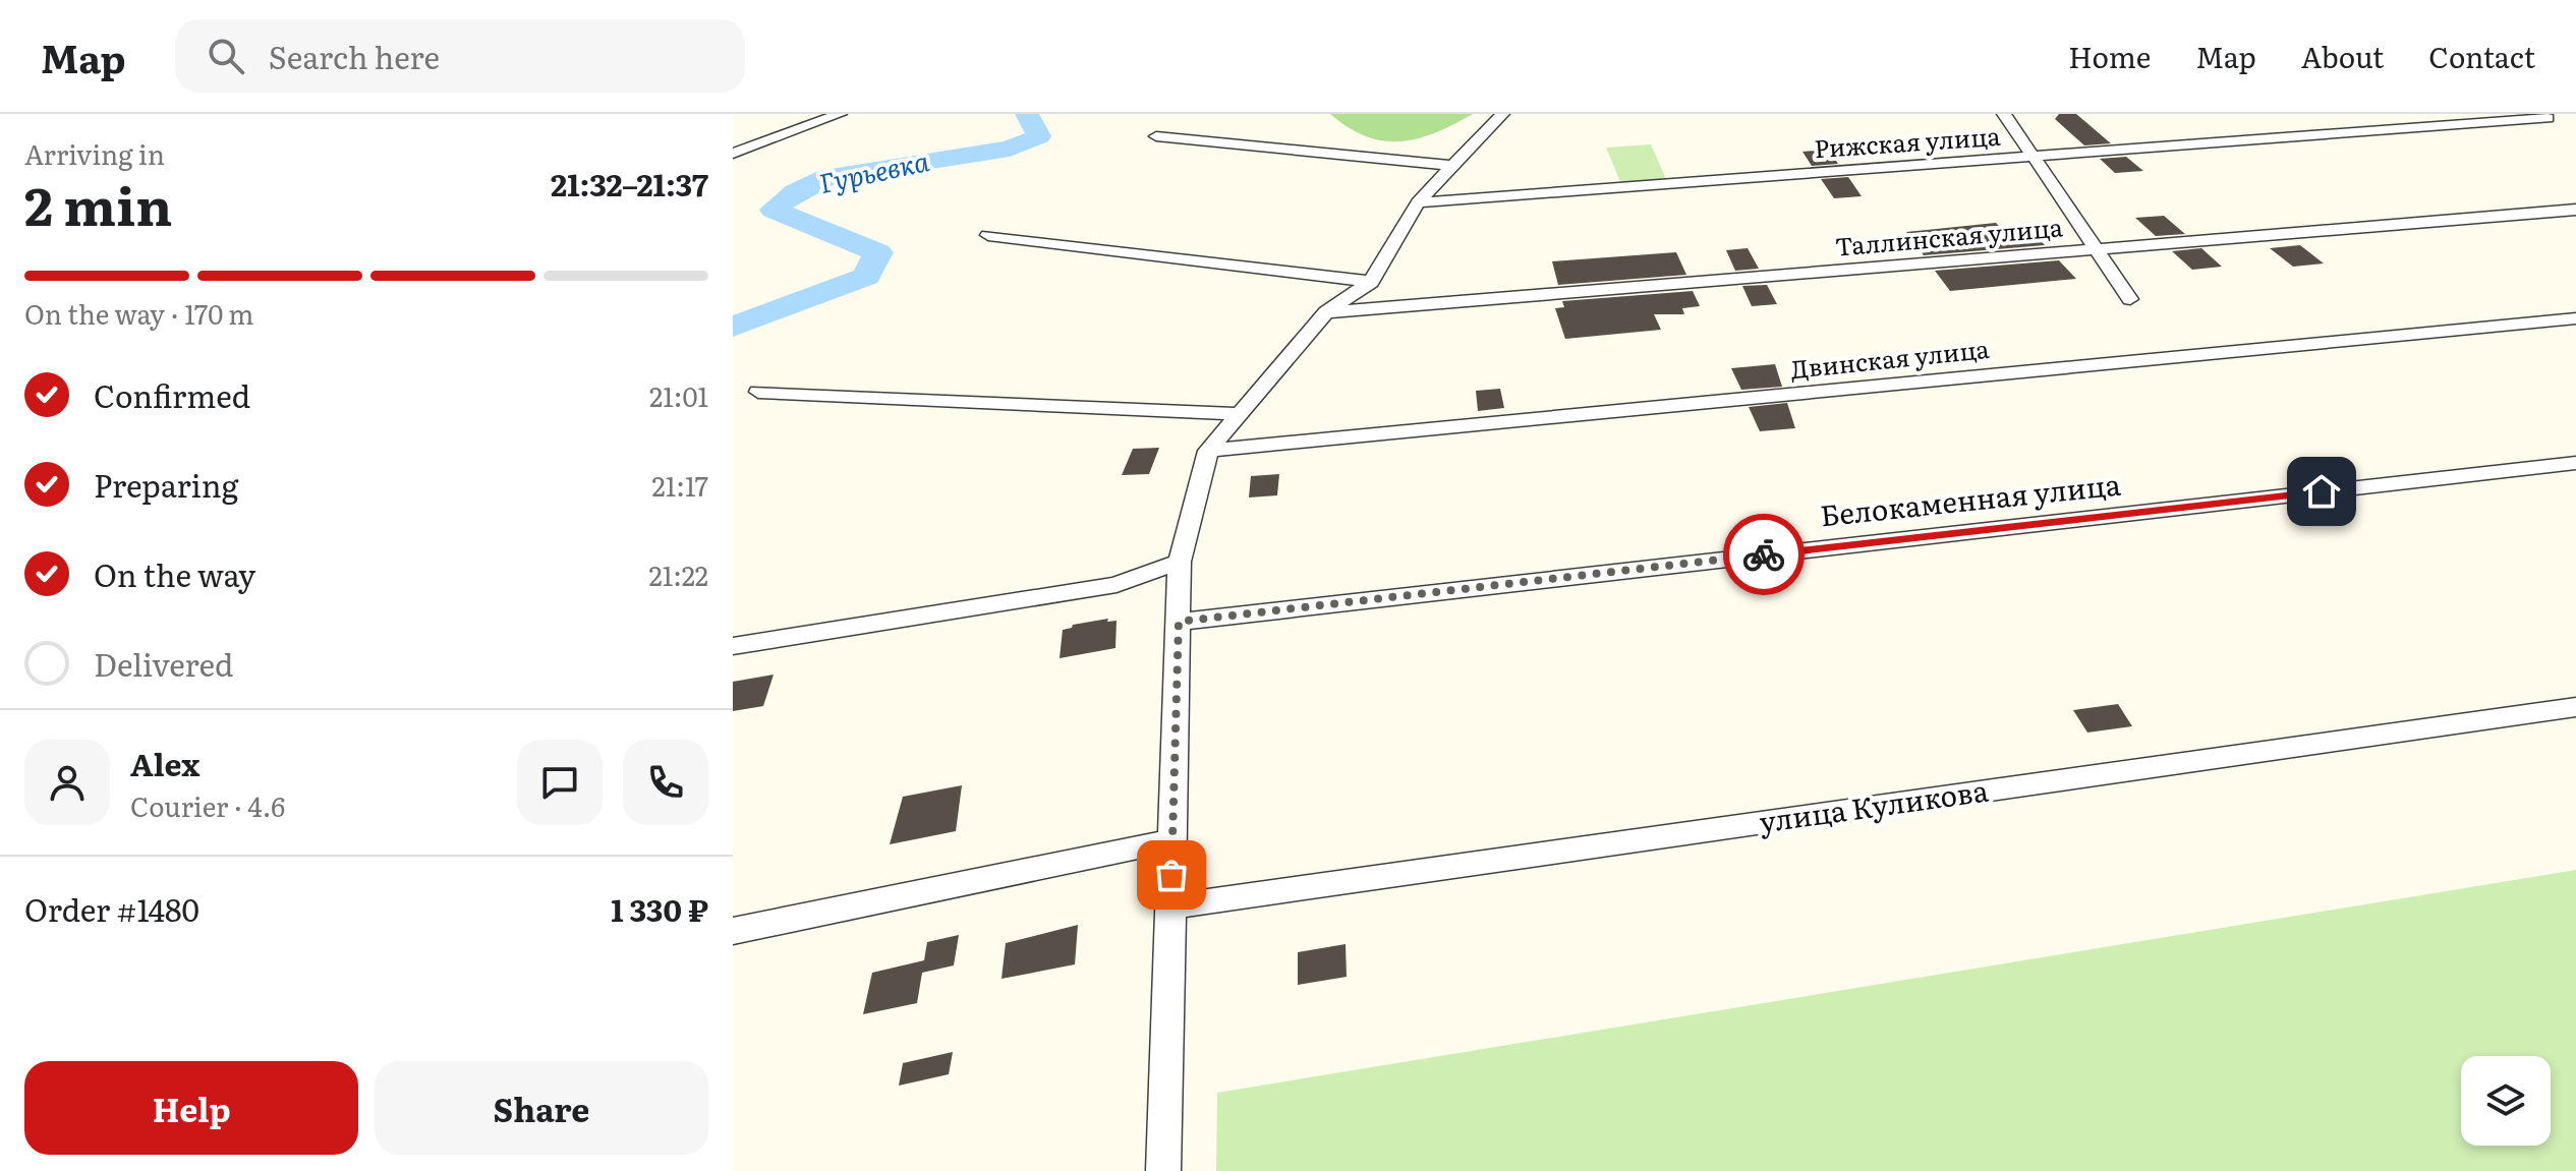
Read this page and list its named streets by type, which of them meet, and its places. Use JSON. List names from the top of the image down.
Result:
{
  "streets": {
    "street": [
      "Рижская улица",
      "Таллинская улица",
      "Двинская улица",
      "Белокаменная улица",
      "улица Куликова"
    ]
  },
  "water": ["Гурьевка"],
  "page": {
    "header": "Map",
    "search": "Search here",
    "nav": [
      "Home",
      "Map",
      "About",
      "Contact"
    ],
    "heading": ["2 min", "Arriving in", "21:32–21:37"],
    "panel": [
      "Alex",
      "Courier · 4.6",
      "Order #1480",
      "1 330 ₽"
    ],
    "bar": "On the way · 170 m",
    "list": [
      ["Confirmed", "21:01"],
      ["Preparing", "21:17"],
      ["On the way", "21:22"],
      "Delivered"
    ],
    "buttons": ["Help", "Share"]
  }
}
